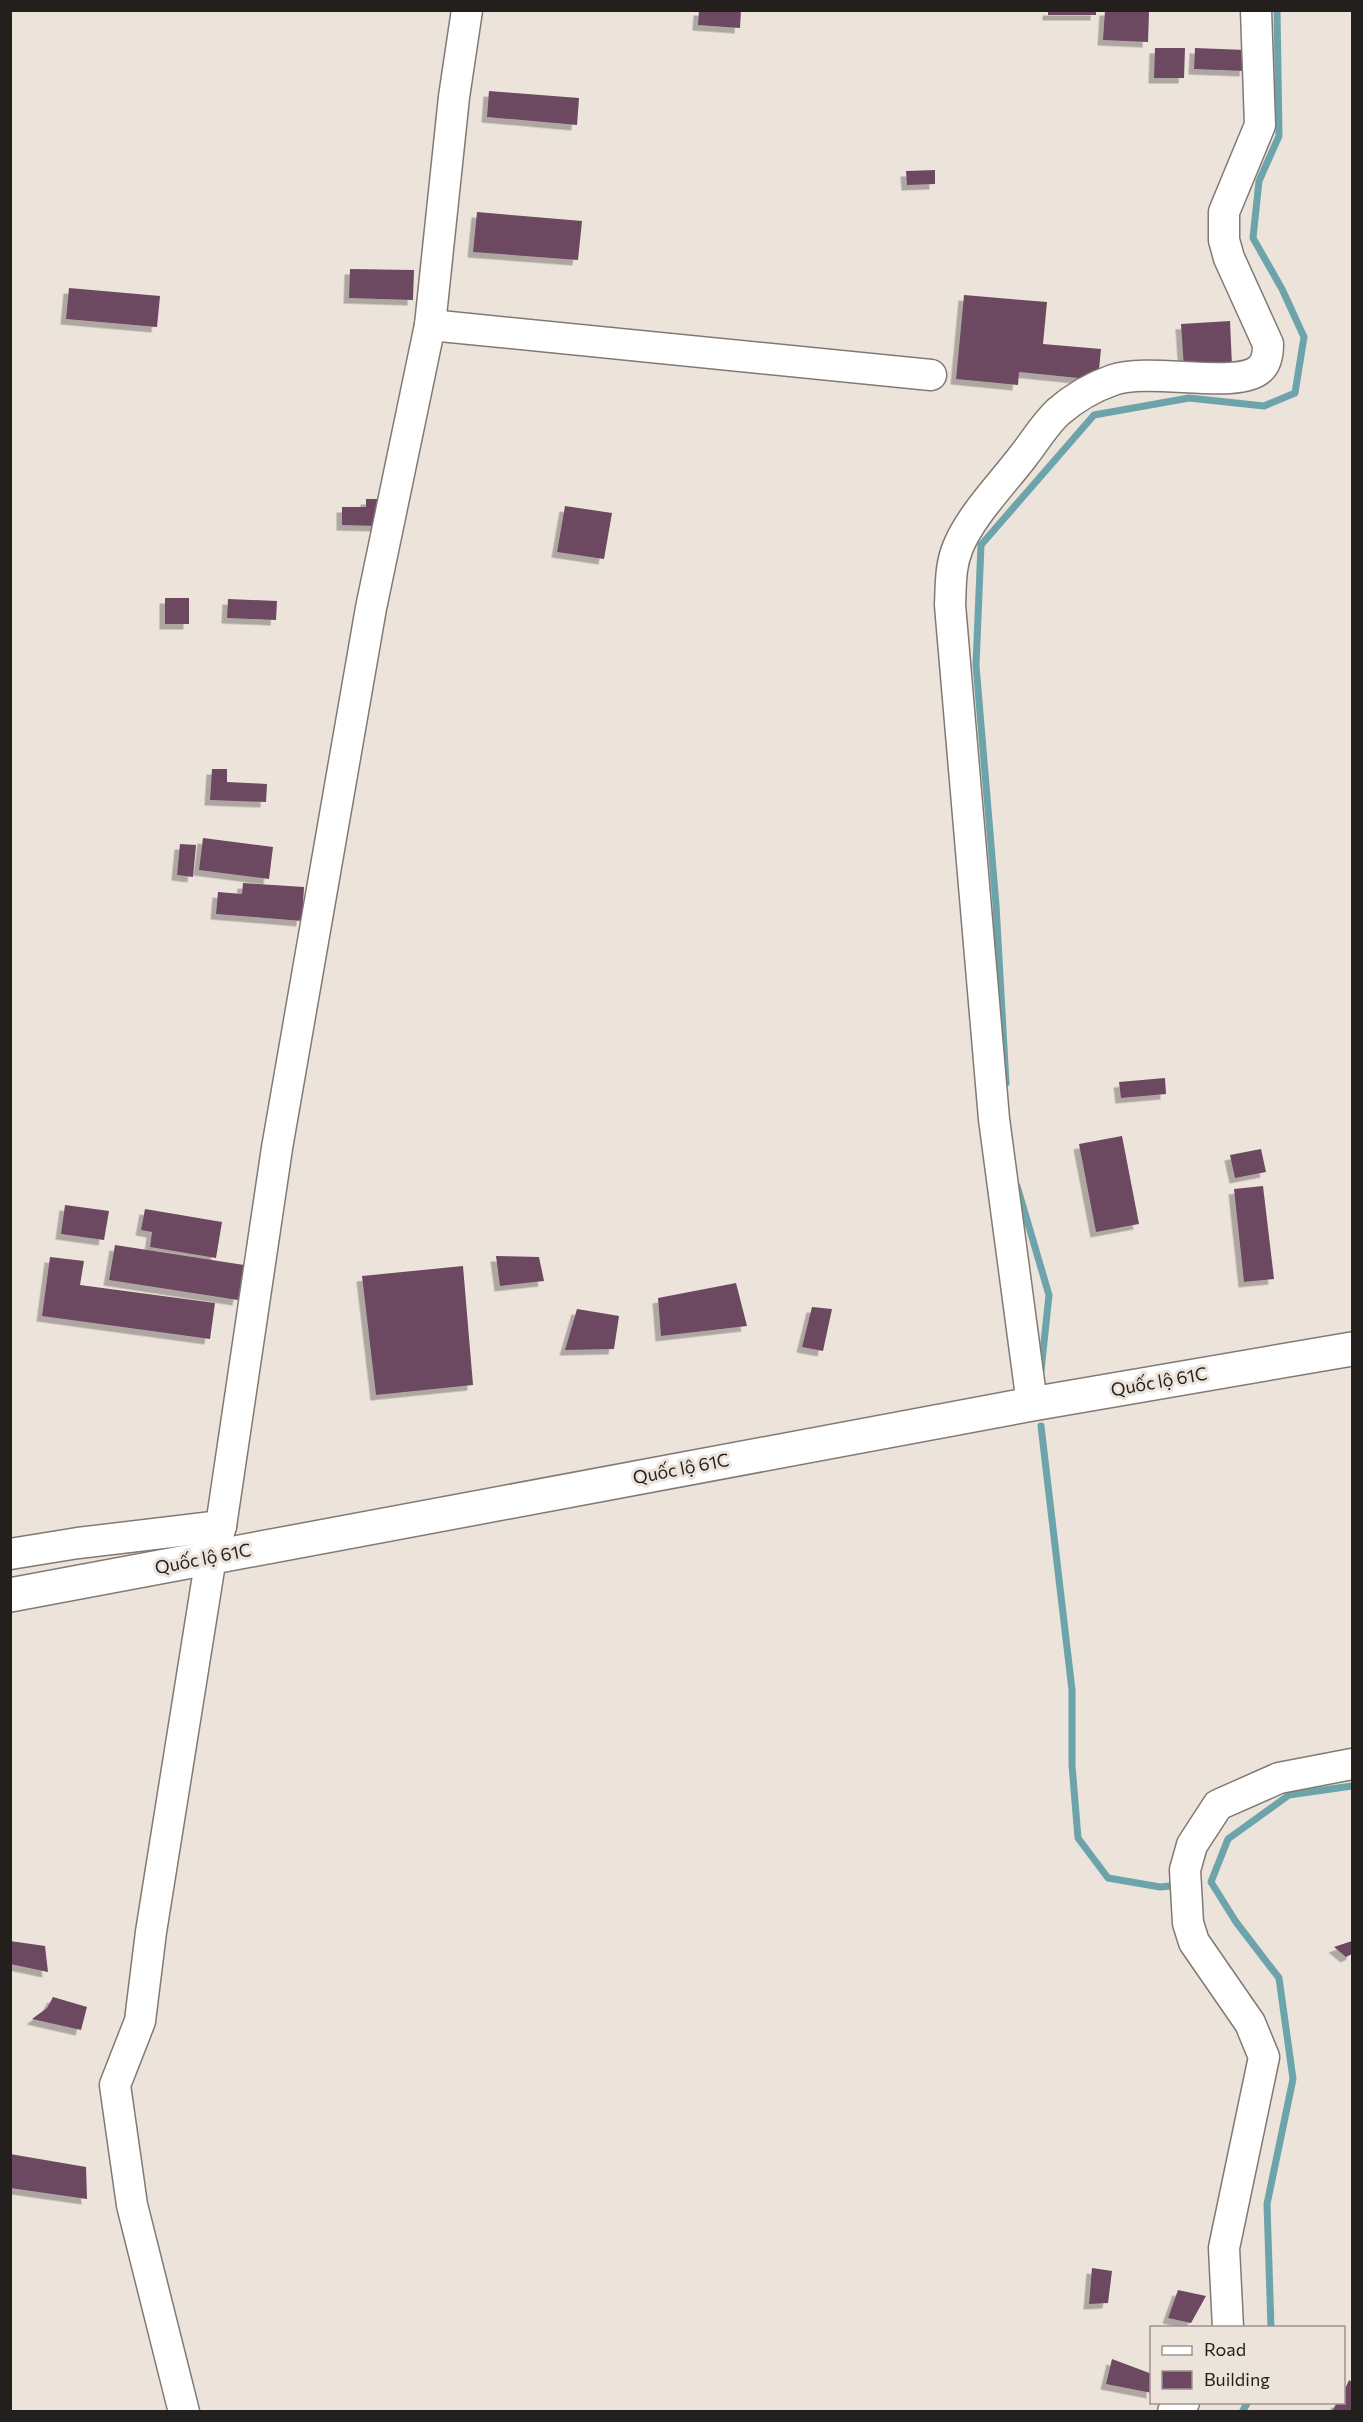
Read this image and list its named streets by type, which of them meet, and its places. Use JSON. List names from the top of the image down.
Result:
{
  "streets": {
    "highway": ["Quốc lộ 61C"]
  },
  "legend": ["Road", "Building"]
}
